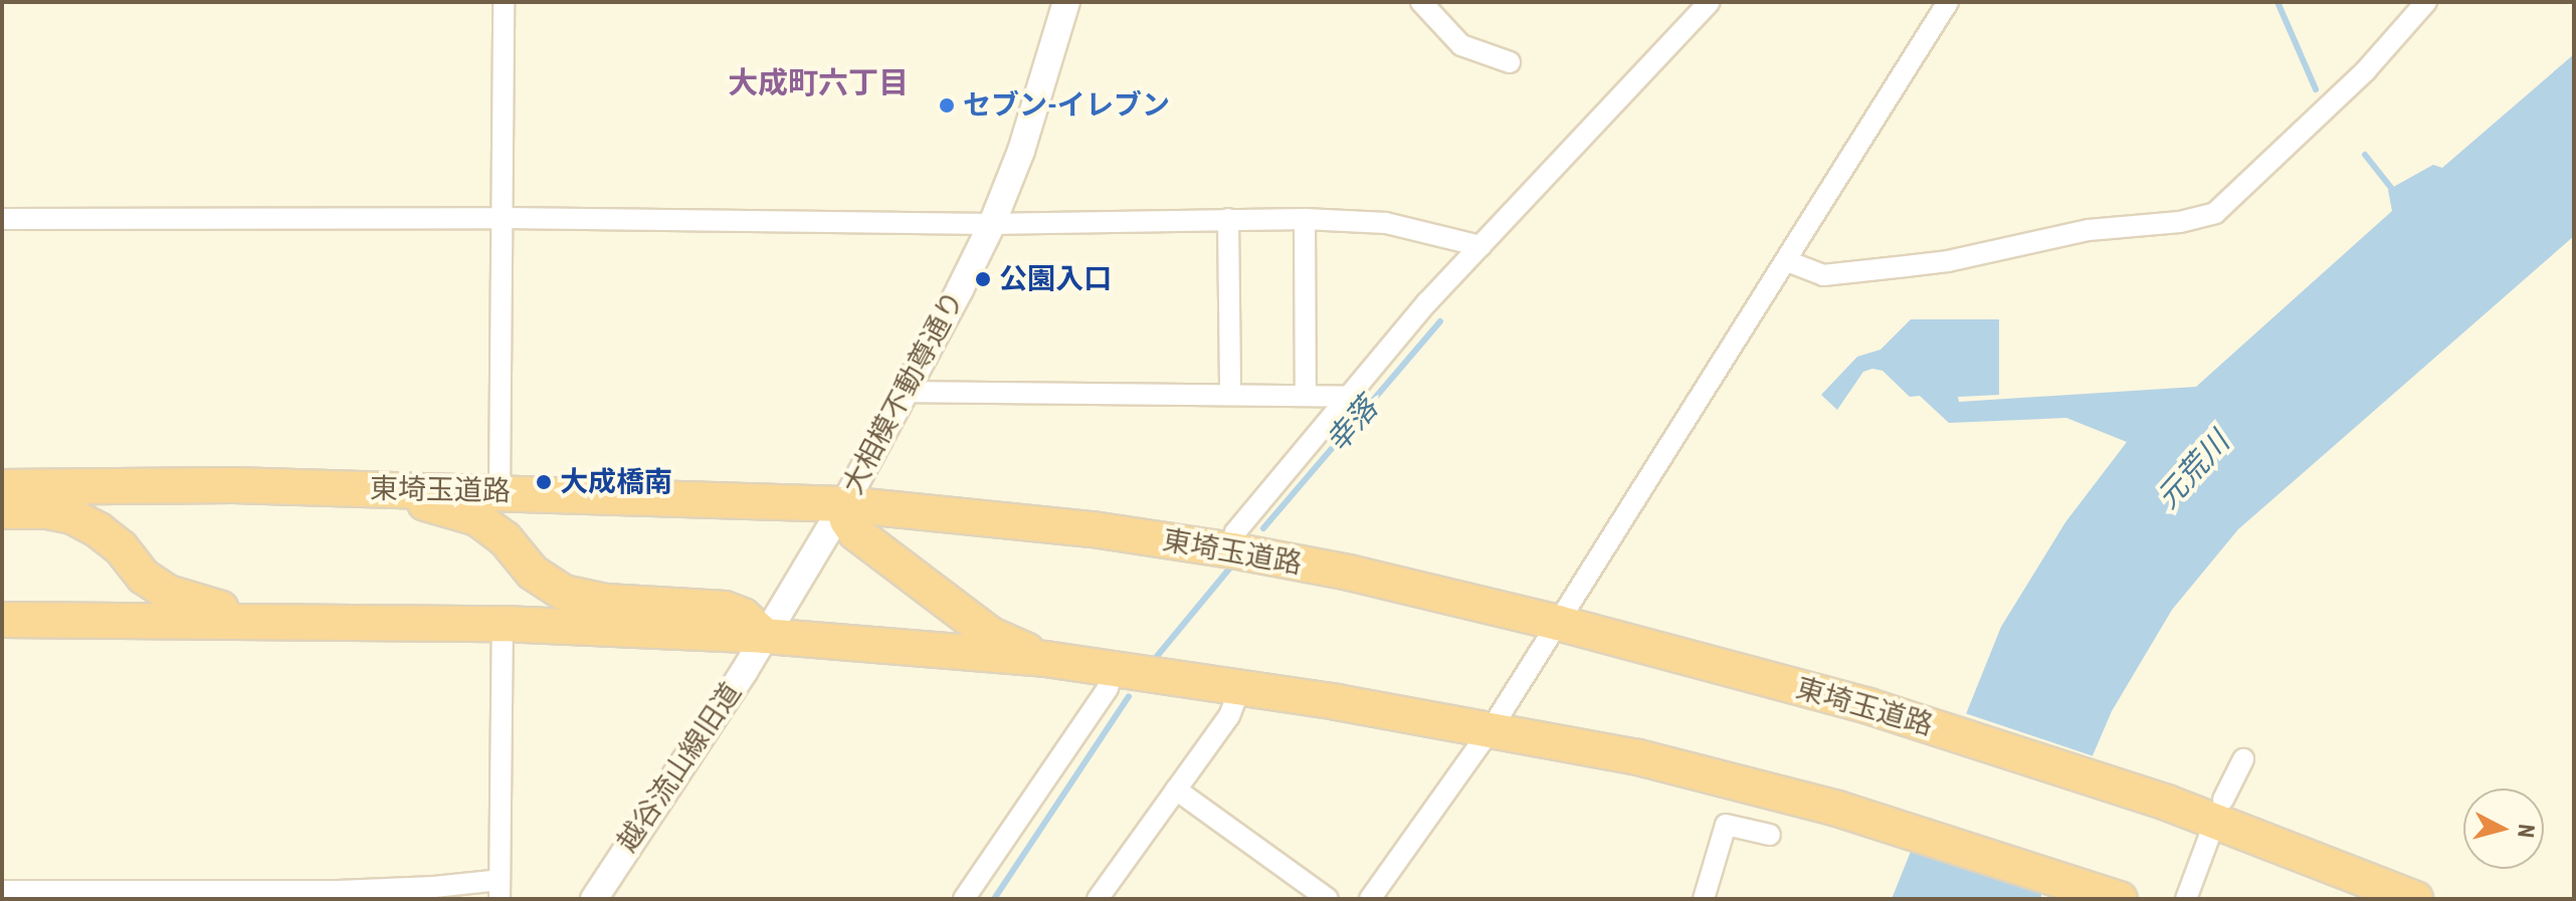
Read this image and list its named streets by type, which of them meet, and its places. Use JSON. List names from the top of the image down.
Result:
{
  "streets": {
    "highway": ["東埼玉道路"],
    "street": ["大相模不動尊通り", "越谷流山線旧道"]
  },
  "crossings": [
    ["大相模不動尊通り", "東埼玉道路"],
    ["大相模不動尊通り", "越谷流山線旧道"]
  ],
  "districts": ["大成町六丁目"],
  "water": ["幸落", "元荒川"],
  "places": ["セブン-イレブン", "公園入口", "大成橋南"],
  "north": "right"
}
